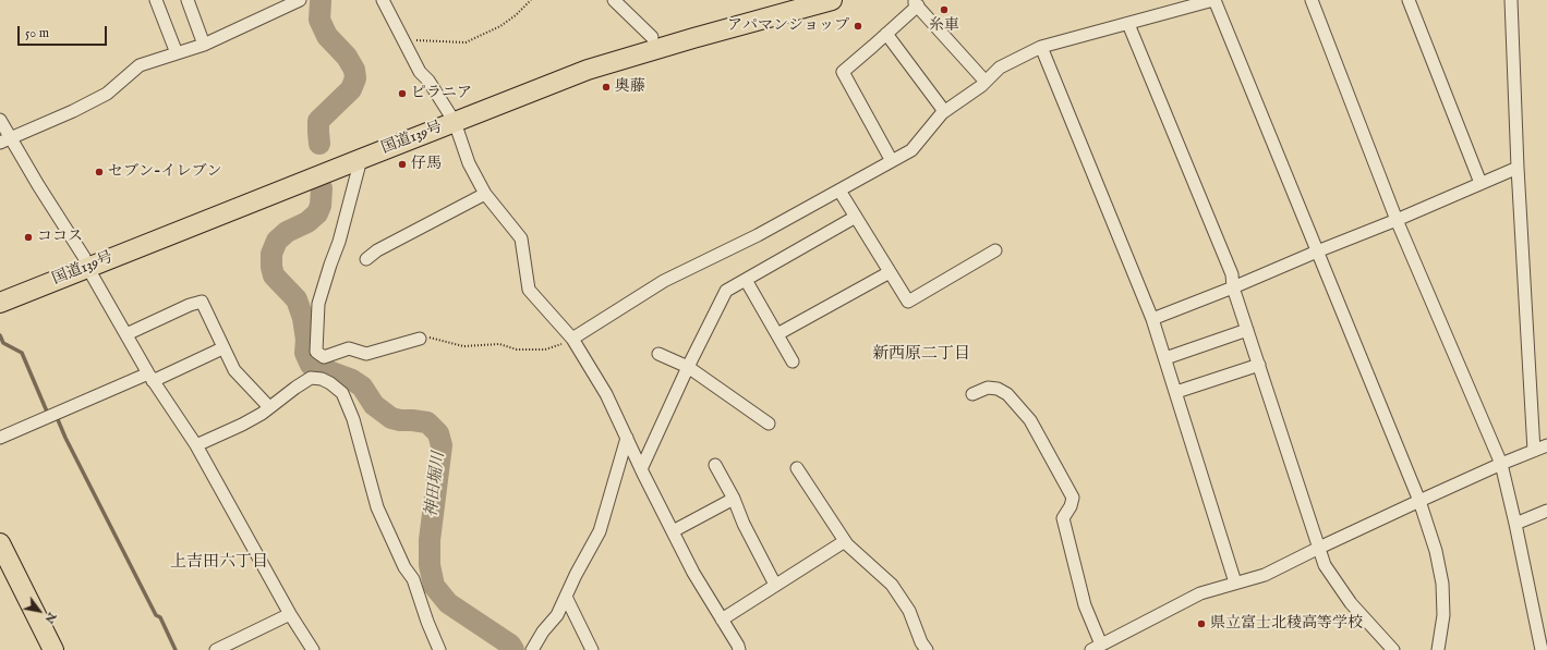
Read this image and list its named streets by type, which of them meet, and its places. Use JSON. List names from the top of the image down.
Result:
{
  "streets": {
    "highway": ["国道139号"]
  },
  "districts": ["新西原二丁目", "上吉田六丁目"],
  "water": ["神田堀川"],
  "places": [
    "糸車",
    "アパマンショップ",
    "奥藤",
    "ピラニア",
    "仔馬",
    "セブン-イレブン",
    "ココス",
    "県立富士北稜高等学校"
  ],
  "scale_bar": "50 m",
  "north": "bottom right"
}
